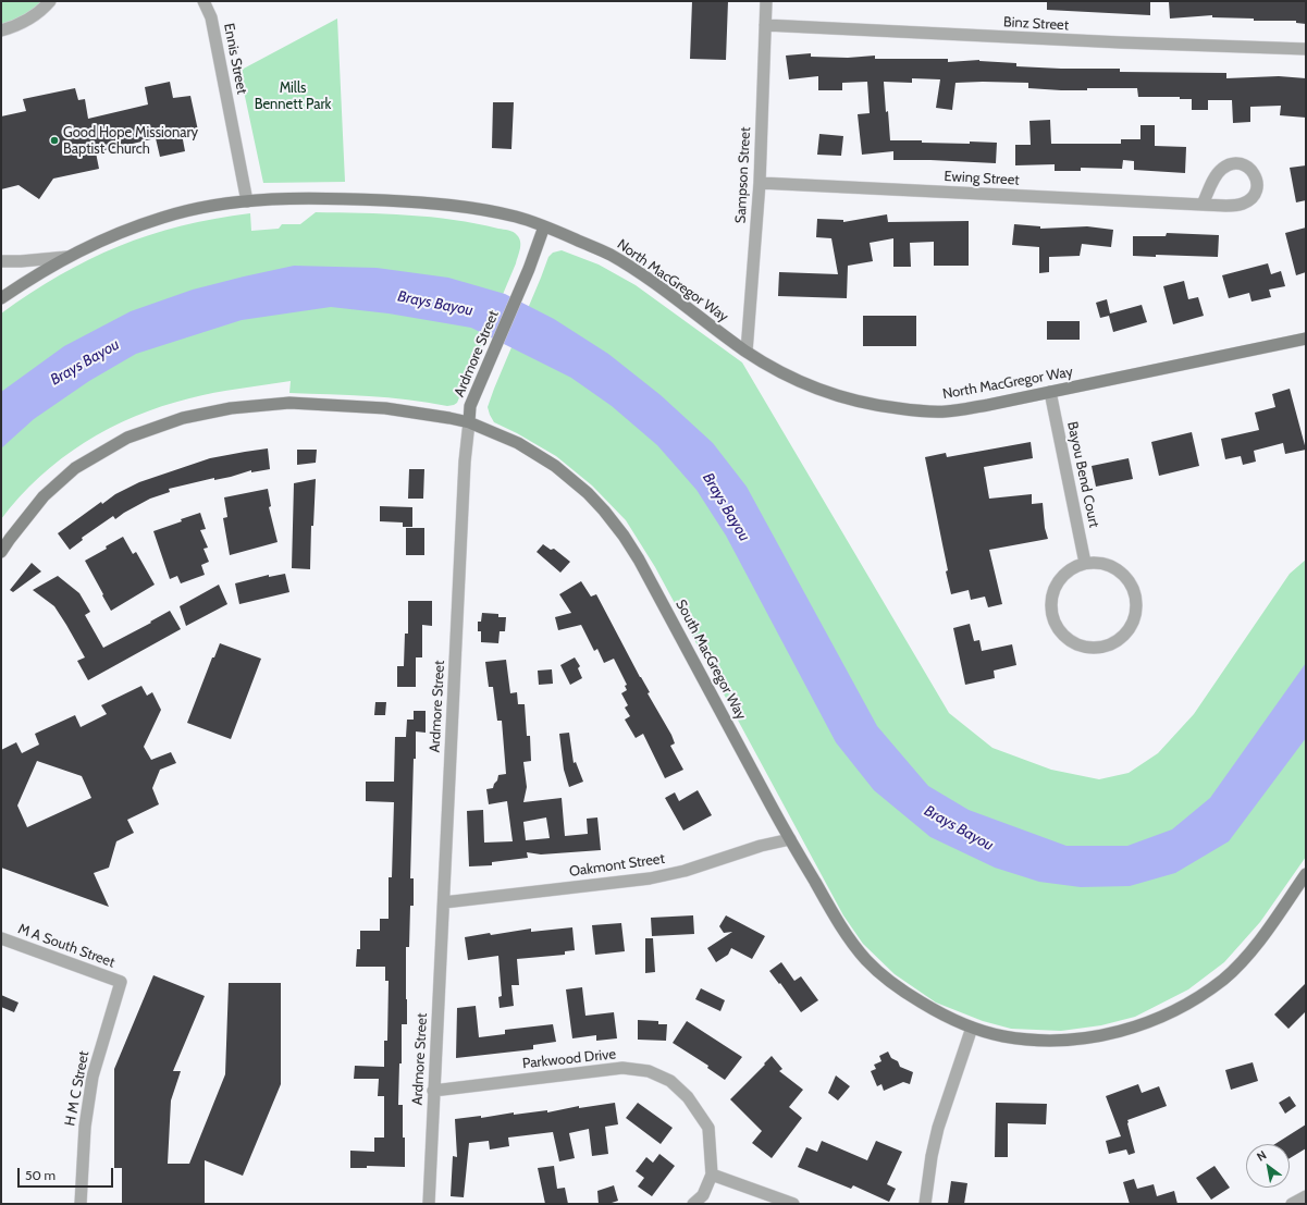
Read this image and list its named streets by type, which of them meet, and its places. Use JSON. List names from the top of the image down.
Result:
{
  "streets": {
    "main road": ["North MacGregor Way", "Ardmore Street", "South MacGregor Way"],
    "street": [
      "Binz Street",
      "Ennis Street",
      "Sampson Street",
      "Ewing Street",
      "Bayou Bend Court",
      "Oakmont Street",
      "M A South Street",
      "Parkwood Drive",
      "H M C Street"
    ]
  },
  "crossings": [
    ["Binz Street", "Sampson Street"],
    ["Ennis Street", "North MacGregor Way"],
    ["Sampson Street", "Ewing Street"],
    ["Sampson Street", "North MacGregor Way"],
    ["North MacGregor Way", "Ardmore Street"],
    ["North MacGregor Way", "Bayou Bend Court"],
    ["Ardmore Street", "South MacGregor Way"],
    ["Ardmore Street", "Oakmont Street"],
    ["Ardmore Street", "Parkwood Drive"],
    ["South MacGregor Way", "Oakmont Street"],
    ["M A South Street", "H M C Street"]
  ],
  "water": ["Brays Bayou"],
  "parks": ["Mills Bennett Park"],
  "places": ["Good Hope Missionary Baptist Church"],
  "scale_bar": "50 m",
  "north": "top left"
}
